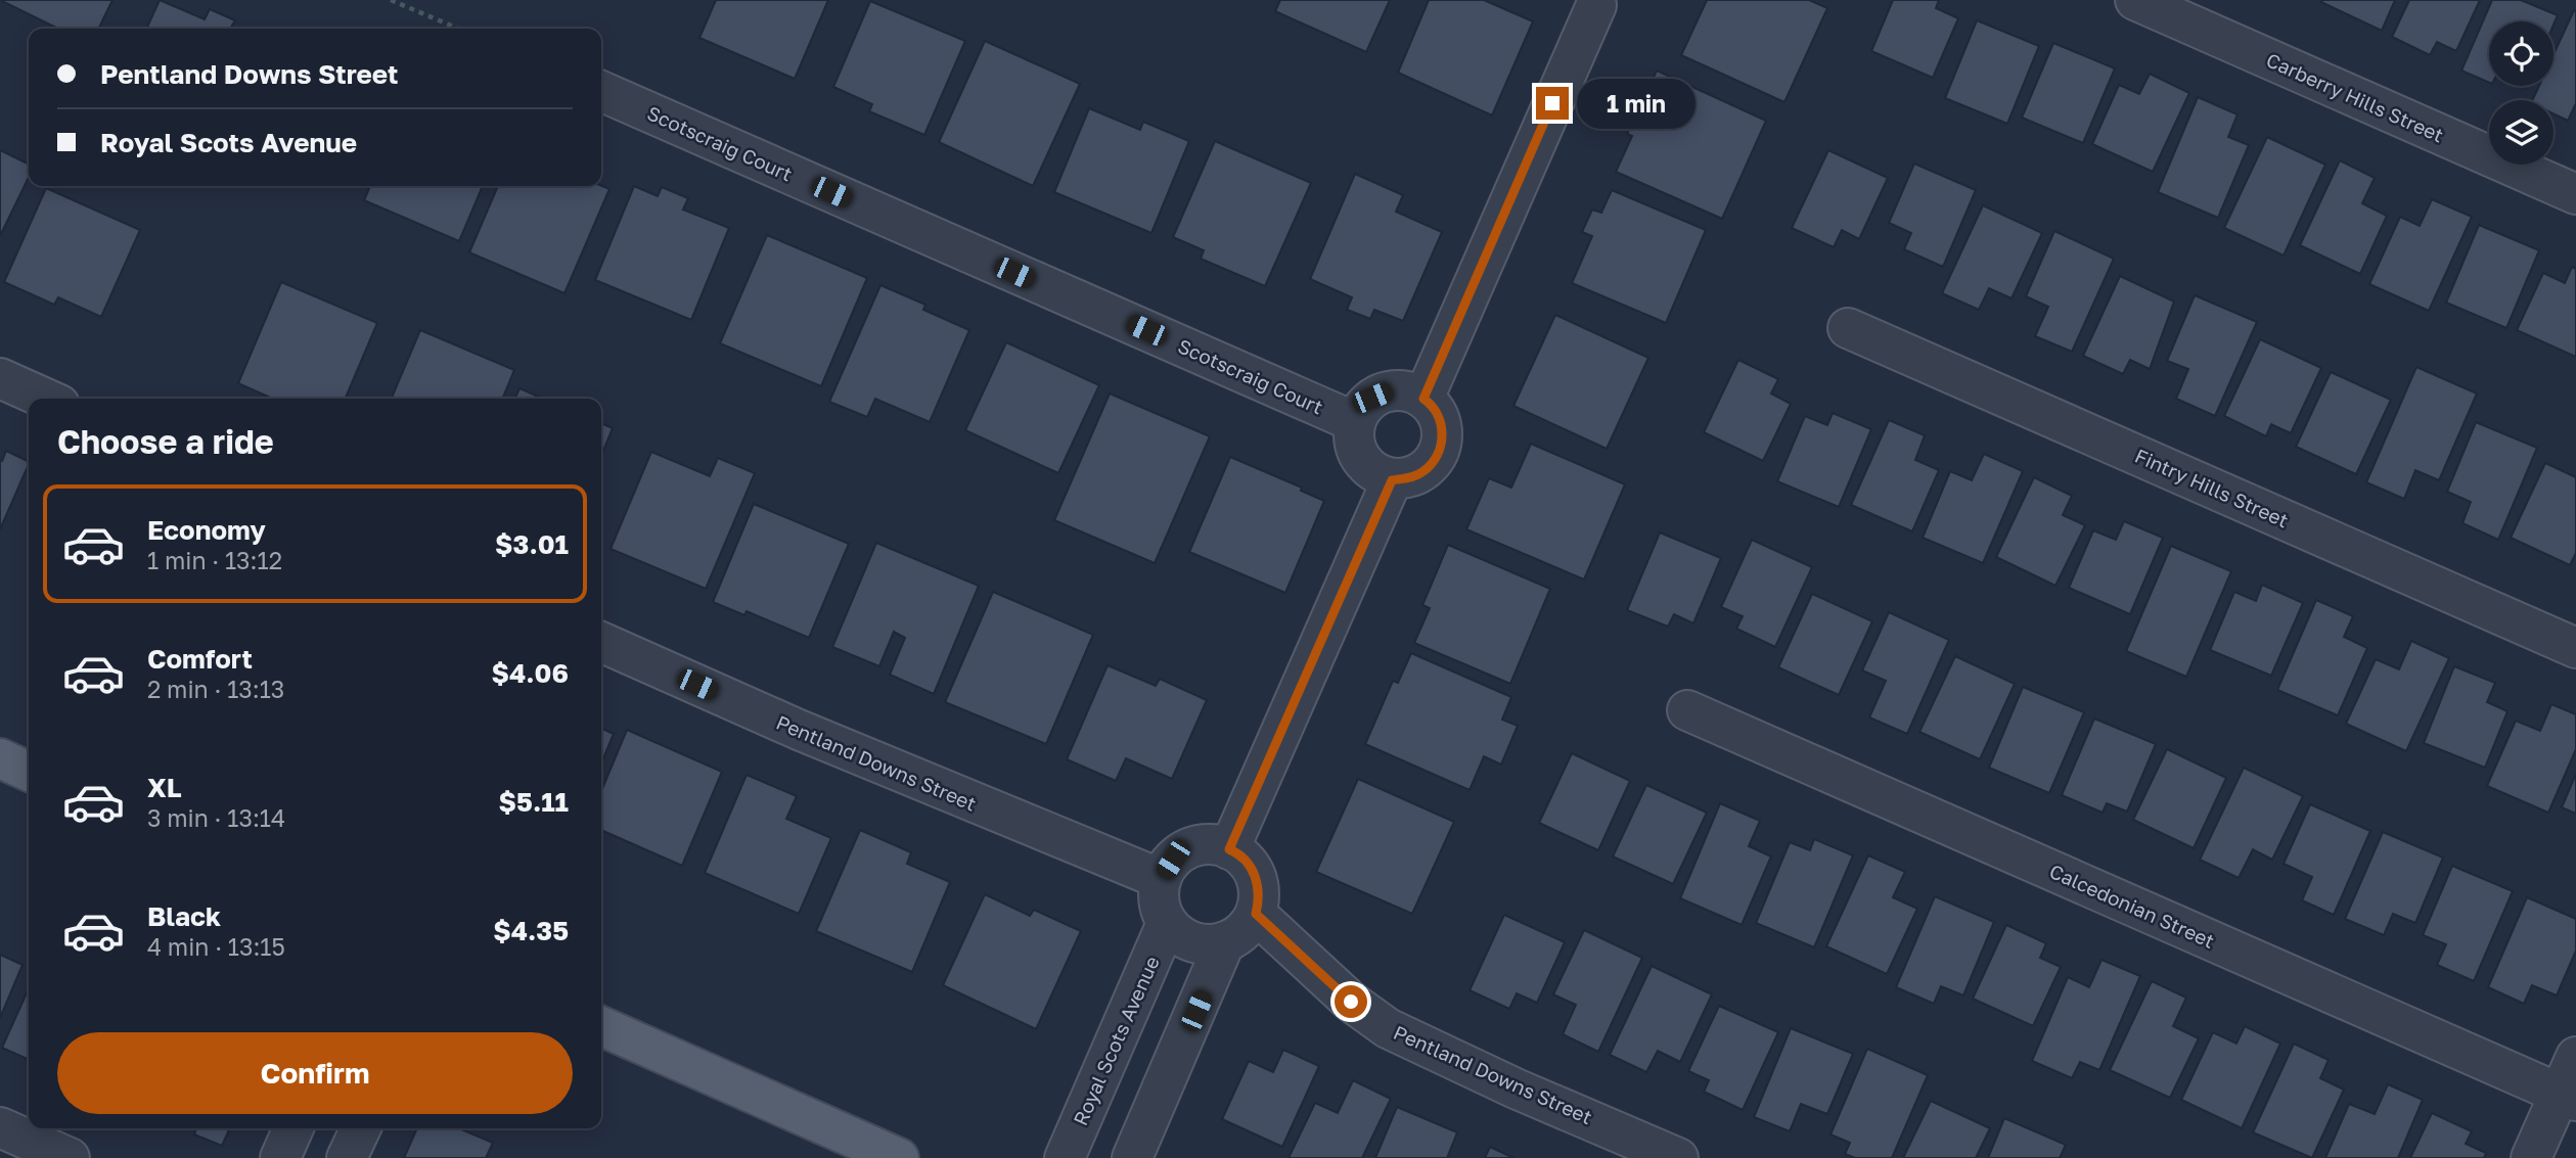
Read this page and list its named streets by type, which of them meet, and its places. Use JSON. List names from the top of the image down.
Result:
{
  "streets": {
    "street": [
      "Carberry Hills Street",
      "Scotscraig Court",
      "Fintry Hills Street",
      "Pentland Downs Street",
      "Calcedonian Street",
      "Royal Scots Avenue"
    ]
  },
  "crossings": [
    ["Pentland Downs Street", "Royal Scots Avenue"]
  ],
  "page": {
    "banner": ["Pentland Downs Street", "Royal Scots Avenue"],
    "bubble": "1 min",
    "heading": "Choose a ride",
    "list": [
      {
        "name": "Economy",
        "note": "1 min · 13:12",
        "value": "$3.01"
      },
      {
        "name": "Comfort",
        "note": "2 min · 13:13",
        "value": "$4.06"
      },
      {
        "name": "XL",
        "note": "3 min · 13:14",
        "value": "$5.11"
      },
      {
        "name": "Black",
        "note": "4 min · 13:15",
        "value": "$4.35"
      }
    ],
    "buttons": "Confirm"
  }
}
